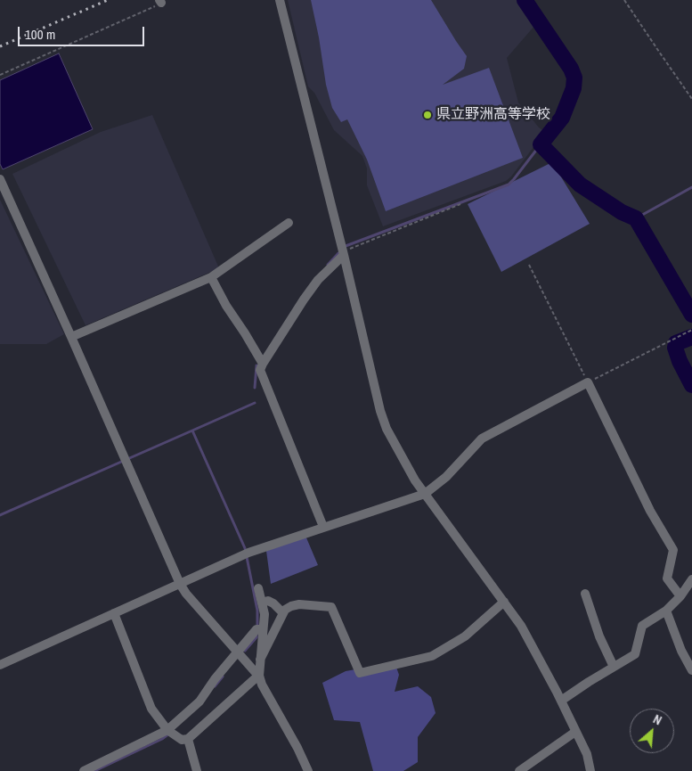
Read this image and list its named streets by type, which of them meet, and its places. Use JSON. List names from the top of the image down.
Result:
{
  "places": ["県立野洲高等学校"],
  "scale_bar": "100 m",
  "north": "top right"
}
